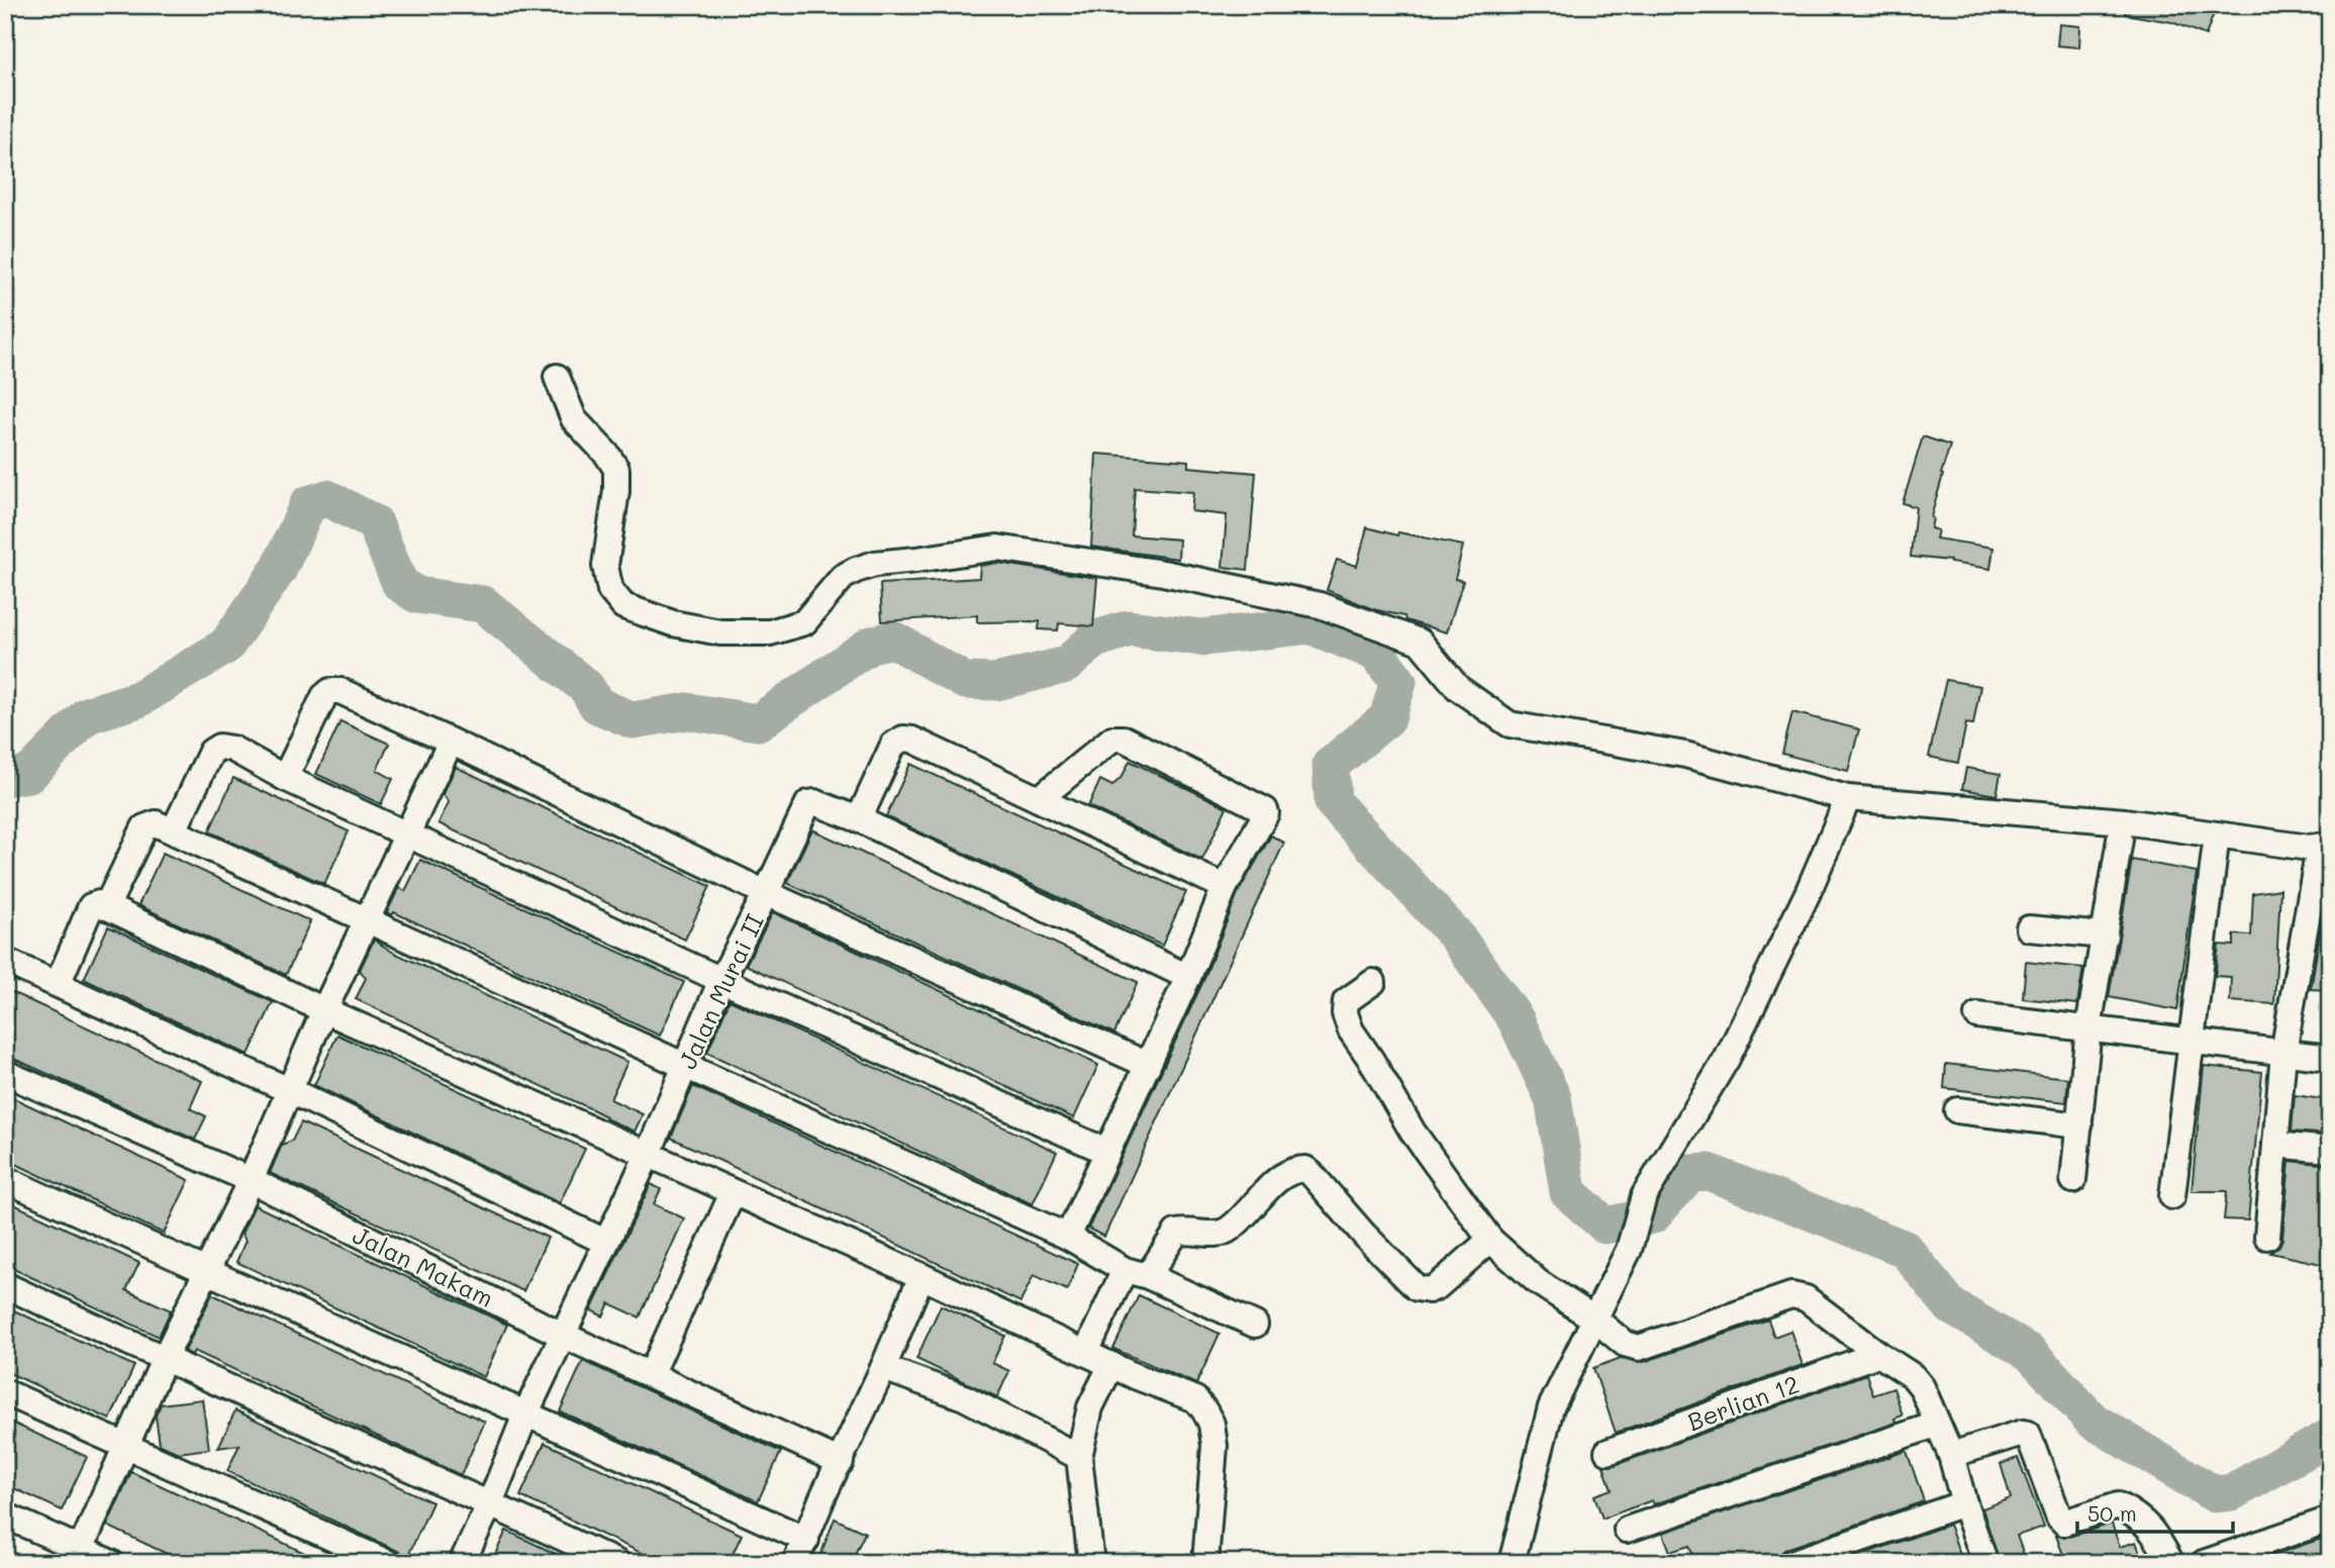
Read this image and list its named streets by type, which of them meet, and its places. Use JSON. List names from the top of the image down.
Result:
{
  "streets": {
    "street": ["Jalan Murai II", "Jalan Makam", "Berlian 12"]
  },
  "crossings": [
    ["Jalan Murai II", "Jalan Makam"]
  ],
  "scale_bar": "50 m"
}
